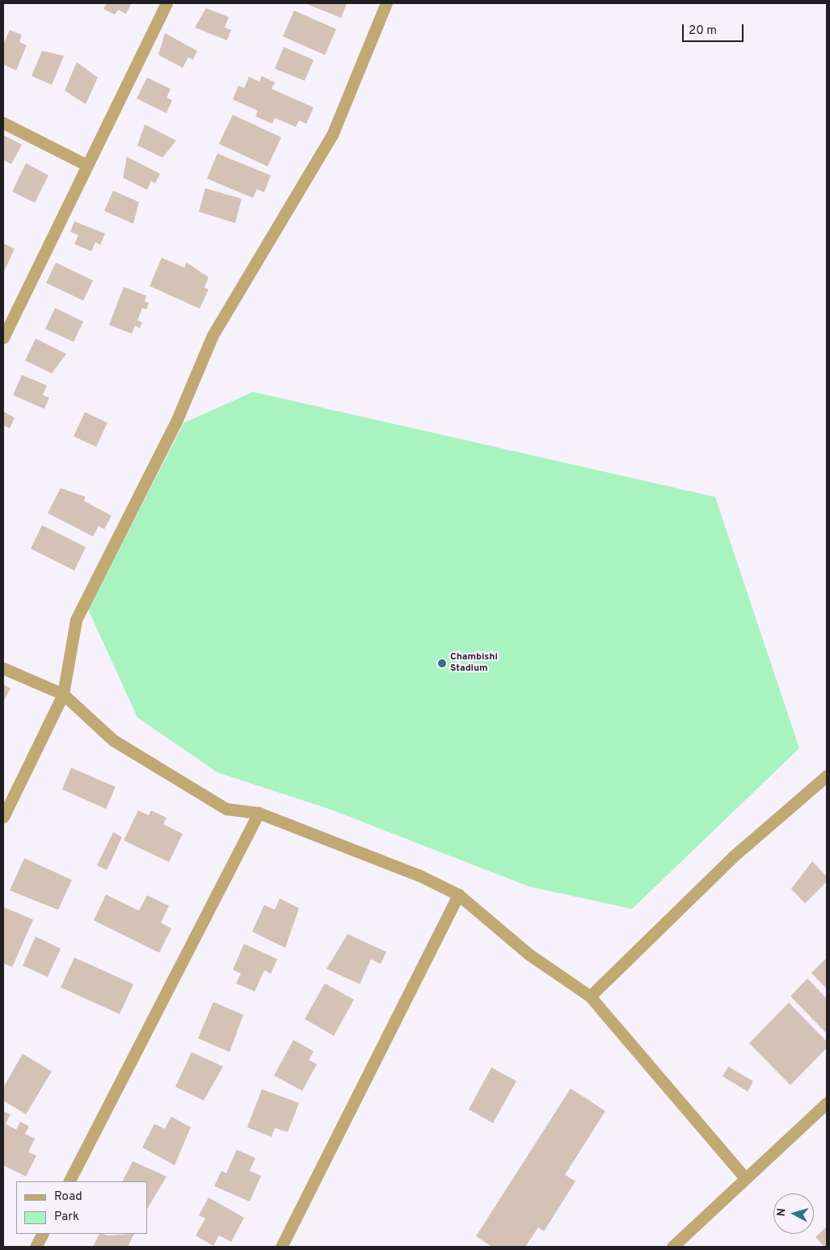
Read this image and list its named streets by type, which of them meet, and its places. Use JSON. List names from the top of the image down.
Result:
{
  "places": ["Chambishi Stadium"],
  "legend": ["Road", "Park"],
  "scale_bar": "20 m",
  "north": "left"
}
